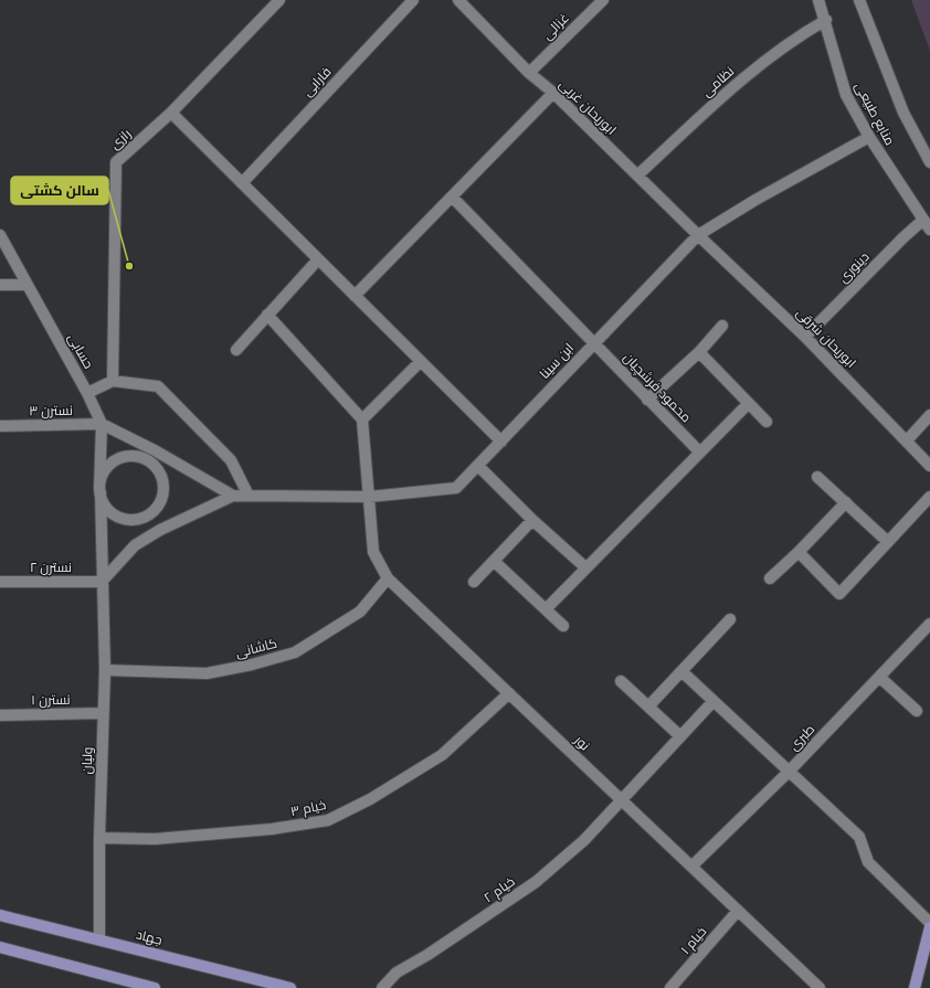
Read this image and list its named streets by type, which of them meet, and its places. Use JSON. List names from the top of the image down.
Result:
{
  "streets": {
    "main road": ["جهاد"],
    "street": [
      "غزالی",
      "فارابی",
      "نظامی",
      "ابوریحان غربی",
      "منابع طبیعی",
      "رازی",
      "دینوری",
      "ابوریحان شرقی",
      "حسابی",
      "ابن سینا",
      "محمود فرشچیان",
      "نسترن ۳",
      "نسترن ۲",
      "کاشانی",
      "نسترن ۱",
      "طبری",
      "نور",
      "ولیان",
      "خیام ۳",
      "خیام ۲",
      "خیام ۱"
    ]
  },
  "crossings": [
    ["غزالی", "ابوریحان غربی"],
    ["نظامی", "ابوریحان غربی"],
    ["نظامی", "منابع طبیعی"],
    ["ابوریحان غربی", "ابوریحان شرقی"],
    ["ابوریحان غربی", "ابن سینا"],
    ["منابع طبیعی", "دینوری"],
    ["منابع طبیعی", "ابن سینا"],
    ["دینوری", "ابوریحان شرقی"],
    ["ابوریحان شرقی", "ابن سینا"],
    ["حسابی", "نسترن ۳"],
    ["حسابی", "نسترن ۲"],
    ["حسابی", "ولیان"],
    ["ابن سینا", "محمود فرشچیان"],
    ["ابن سینا", "نور"],
    ["نسترن ۲", "ولیان"],
    ["کاشانی", "نور"],
    ["کاشانی", "ولیان"],
    ["نسترن ۱", "ولیان"],
    ["طبری", "نور"],
    ["نور", "خیام ۳"],
    ["نور", "خیام ۲"],
    ["نور", "خیام ۱"],
    ["ولیان", "خیام ۳"],
    ["ولیان", "جهاد"]
  ],
  "places": ["سالن کشتی"]
}
